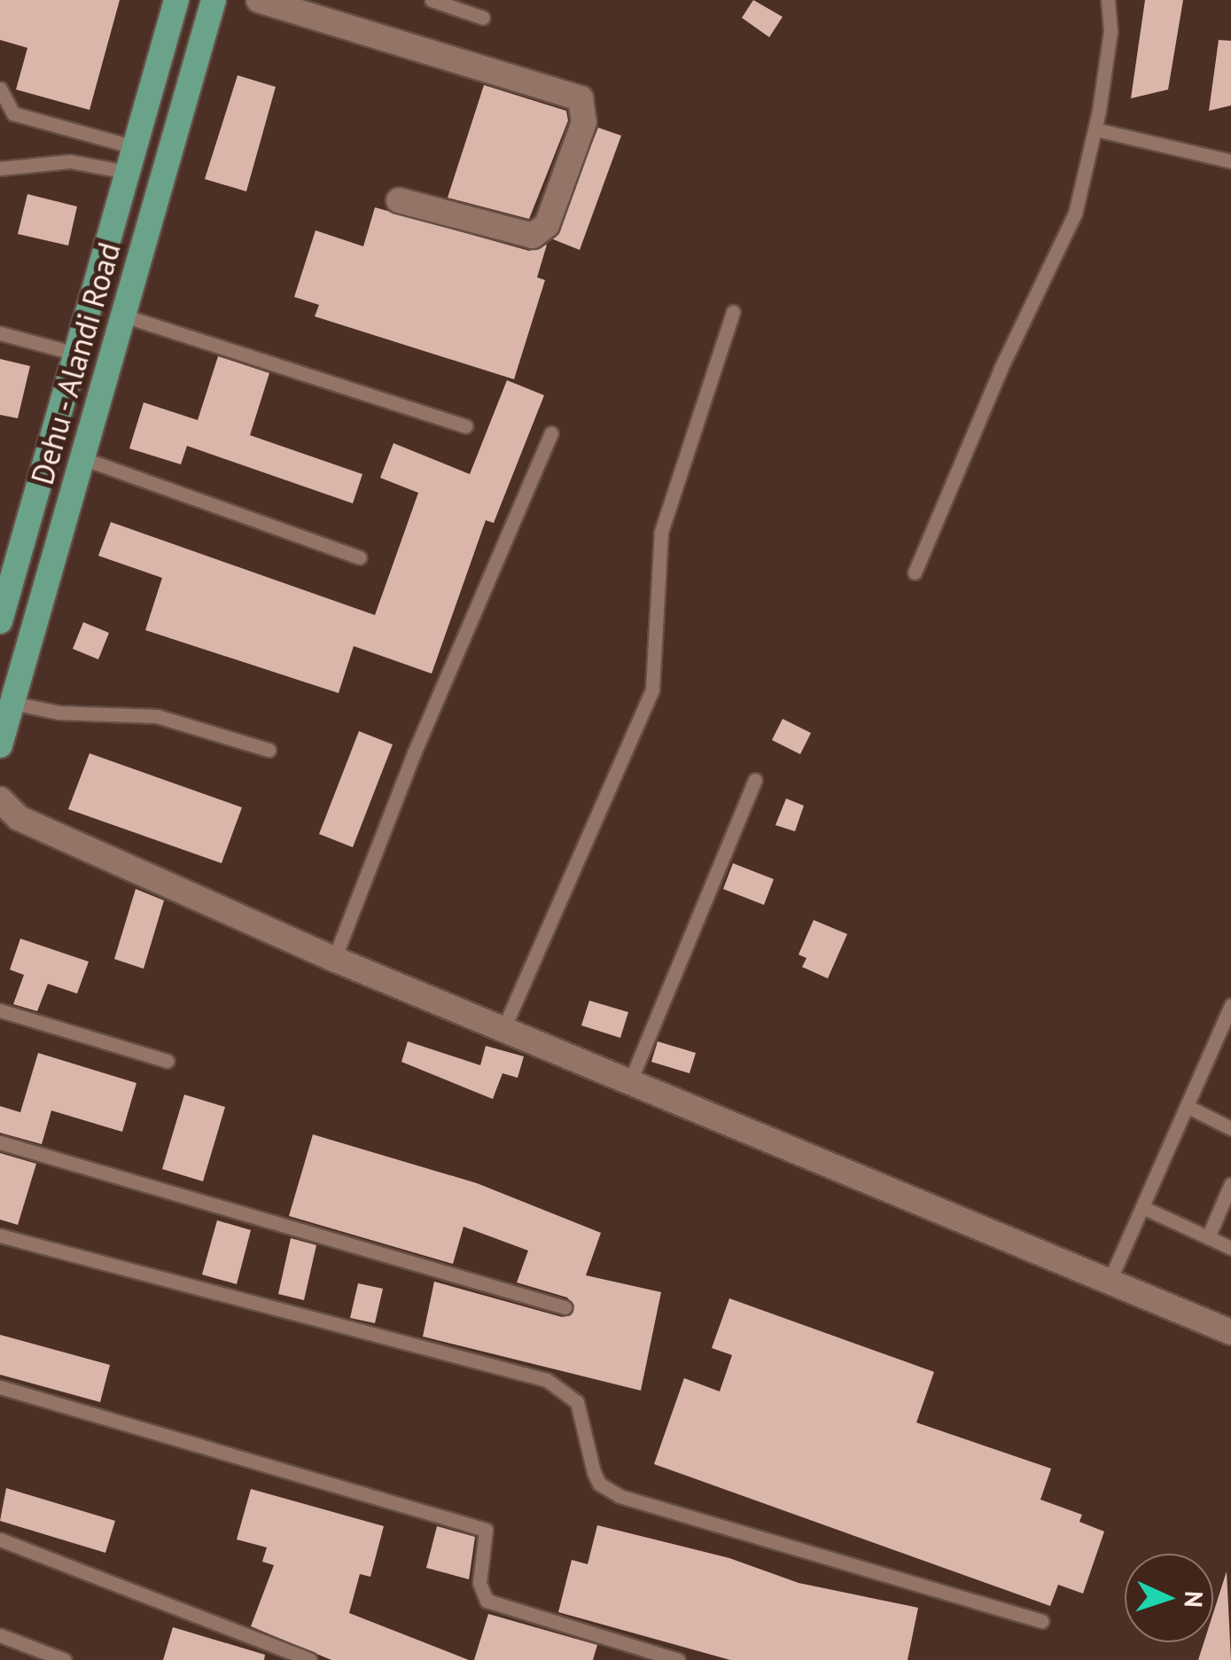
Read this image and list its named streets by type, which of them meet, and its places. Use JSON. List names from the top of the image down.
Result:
{
  "streets": {
    "main road": ["Dehu - Alandi Road"]
  },
  "north": "right"
}
